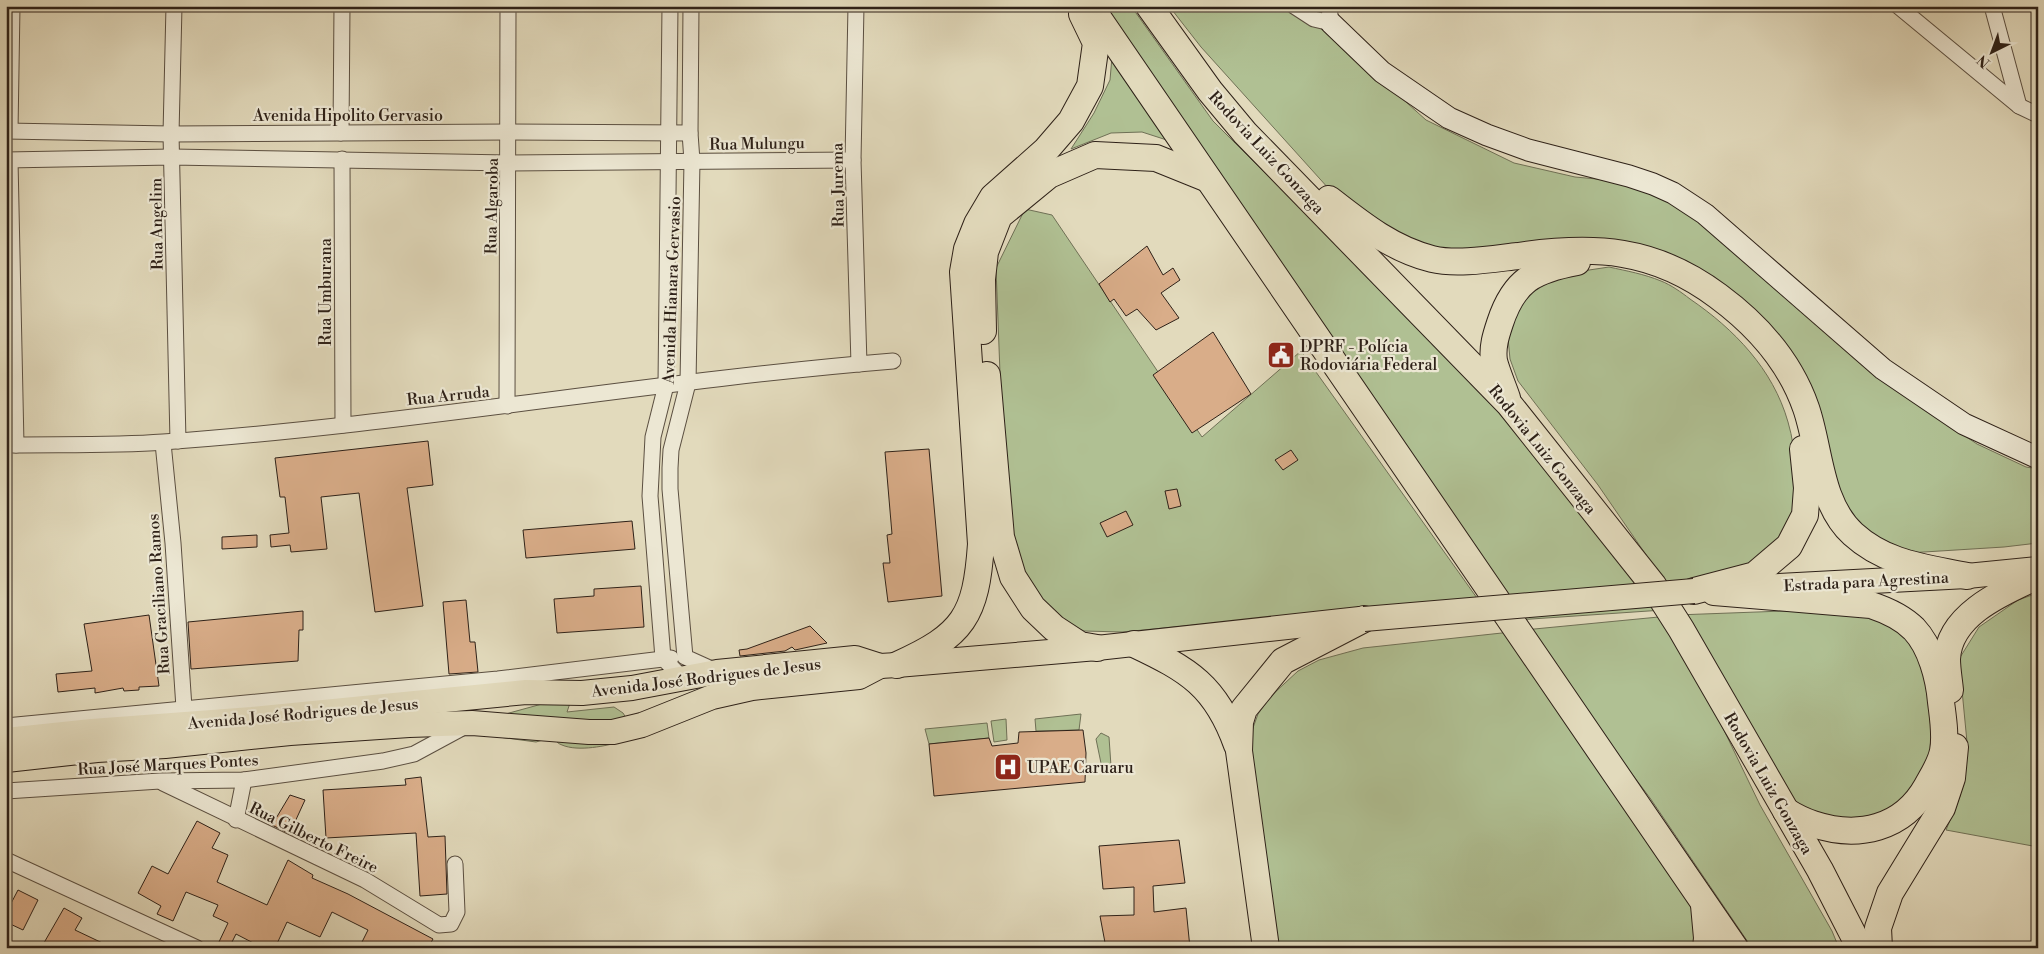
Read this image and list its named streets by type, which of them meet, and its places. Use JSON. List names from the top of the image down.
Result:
{
  "streets": {
    "highway": ["Rodovia Luiz Gonzaga"],
    "main road": ["Estrada para Agrestina", "Avenida José Rodrigues de Jesus"],
    "street": [
      "Avenida Hipolito Gervasio",
      "Rua Mulungu",
      "Rua Jurema",
      "Rua Algaroba",
      "Rua Angelim",
      "Avenida Hianara Gervasio",
      "Rua Umburana",
      "Rua Arruda",
      "Rua Graciliano Ramos",
      "Rua José Marques Pontes",
      "Rua Gilberto Freire"
    ]
  },
  "crossings": [
    ["Avenida Hipolito Gervasio", "Rua Algaroba"],
    ["Avenida Hipolito Gervasio", "Rua Angelim"],
    ["Avenida Hipolito Gervasio", "Avenida Hianara Gervasio"],
    ["Rua Mulungu", "Rua Jurema"],
    ["Rua Mulungu", "Rua Algaroba"],
    ["Rua Mulungu", "Rua Angelim"],
    ["Rua Mulungu", "Avenida Hianara Gervasio"],
    ["Rua Mulungu", "Rua Umburana"],
    ["Rua Jurema", "Rua Arruda"],
    ["Rua Algaroba", "Rua Arruda"],
    ["Rua Angelim", "Rua Arruda"],
    ["Avenida Hianara Gervasio", "Rua Arruda"],
    ["Avenida Hianara Gervasio", "Avenida José Rodrigues de Jesus"],
    ["Rua Umburana", "Rua Arruda"],
    ["Rua Arruda", "Rua Graciliano Ramos"],
    ["Estrada para Agrestina", "Avenida José Rodrigues de Jesus"],
    ["Avenida José Rodrigues de Jesus", "Rua José Marques Pontes"],
    ["Rua José Marques Pontes", "Rua Gilberto Freire"]
  ],
  "places": {
    "public building": ["DPRF - Polícia Rodoviária Federal"],
    "hospital": ["UPAE Caruaru"]
  },
  "north": "bottom left"
}
